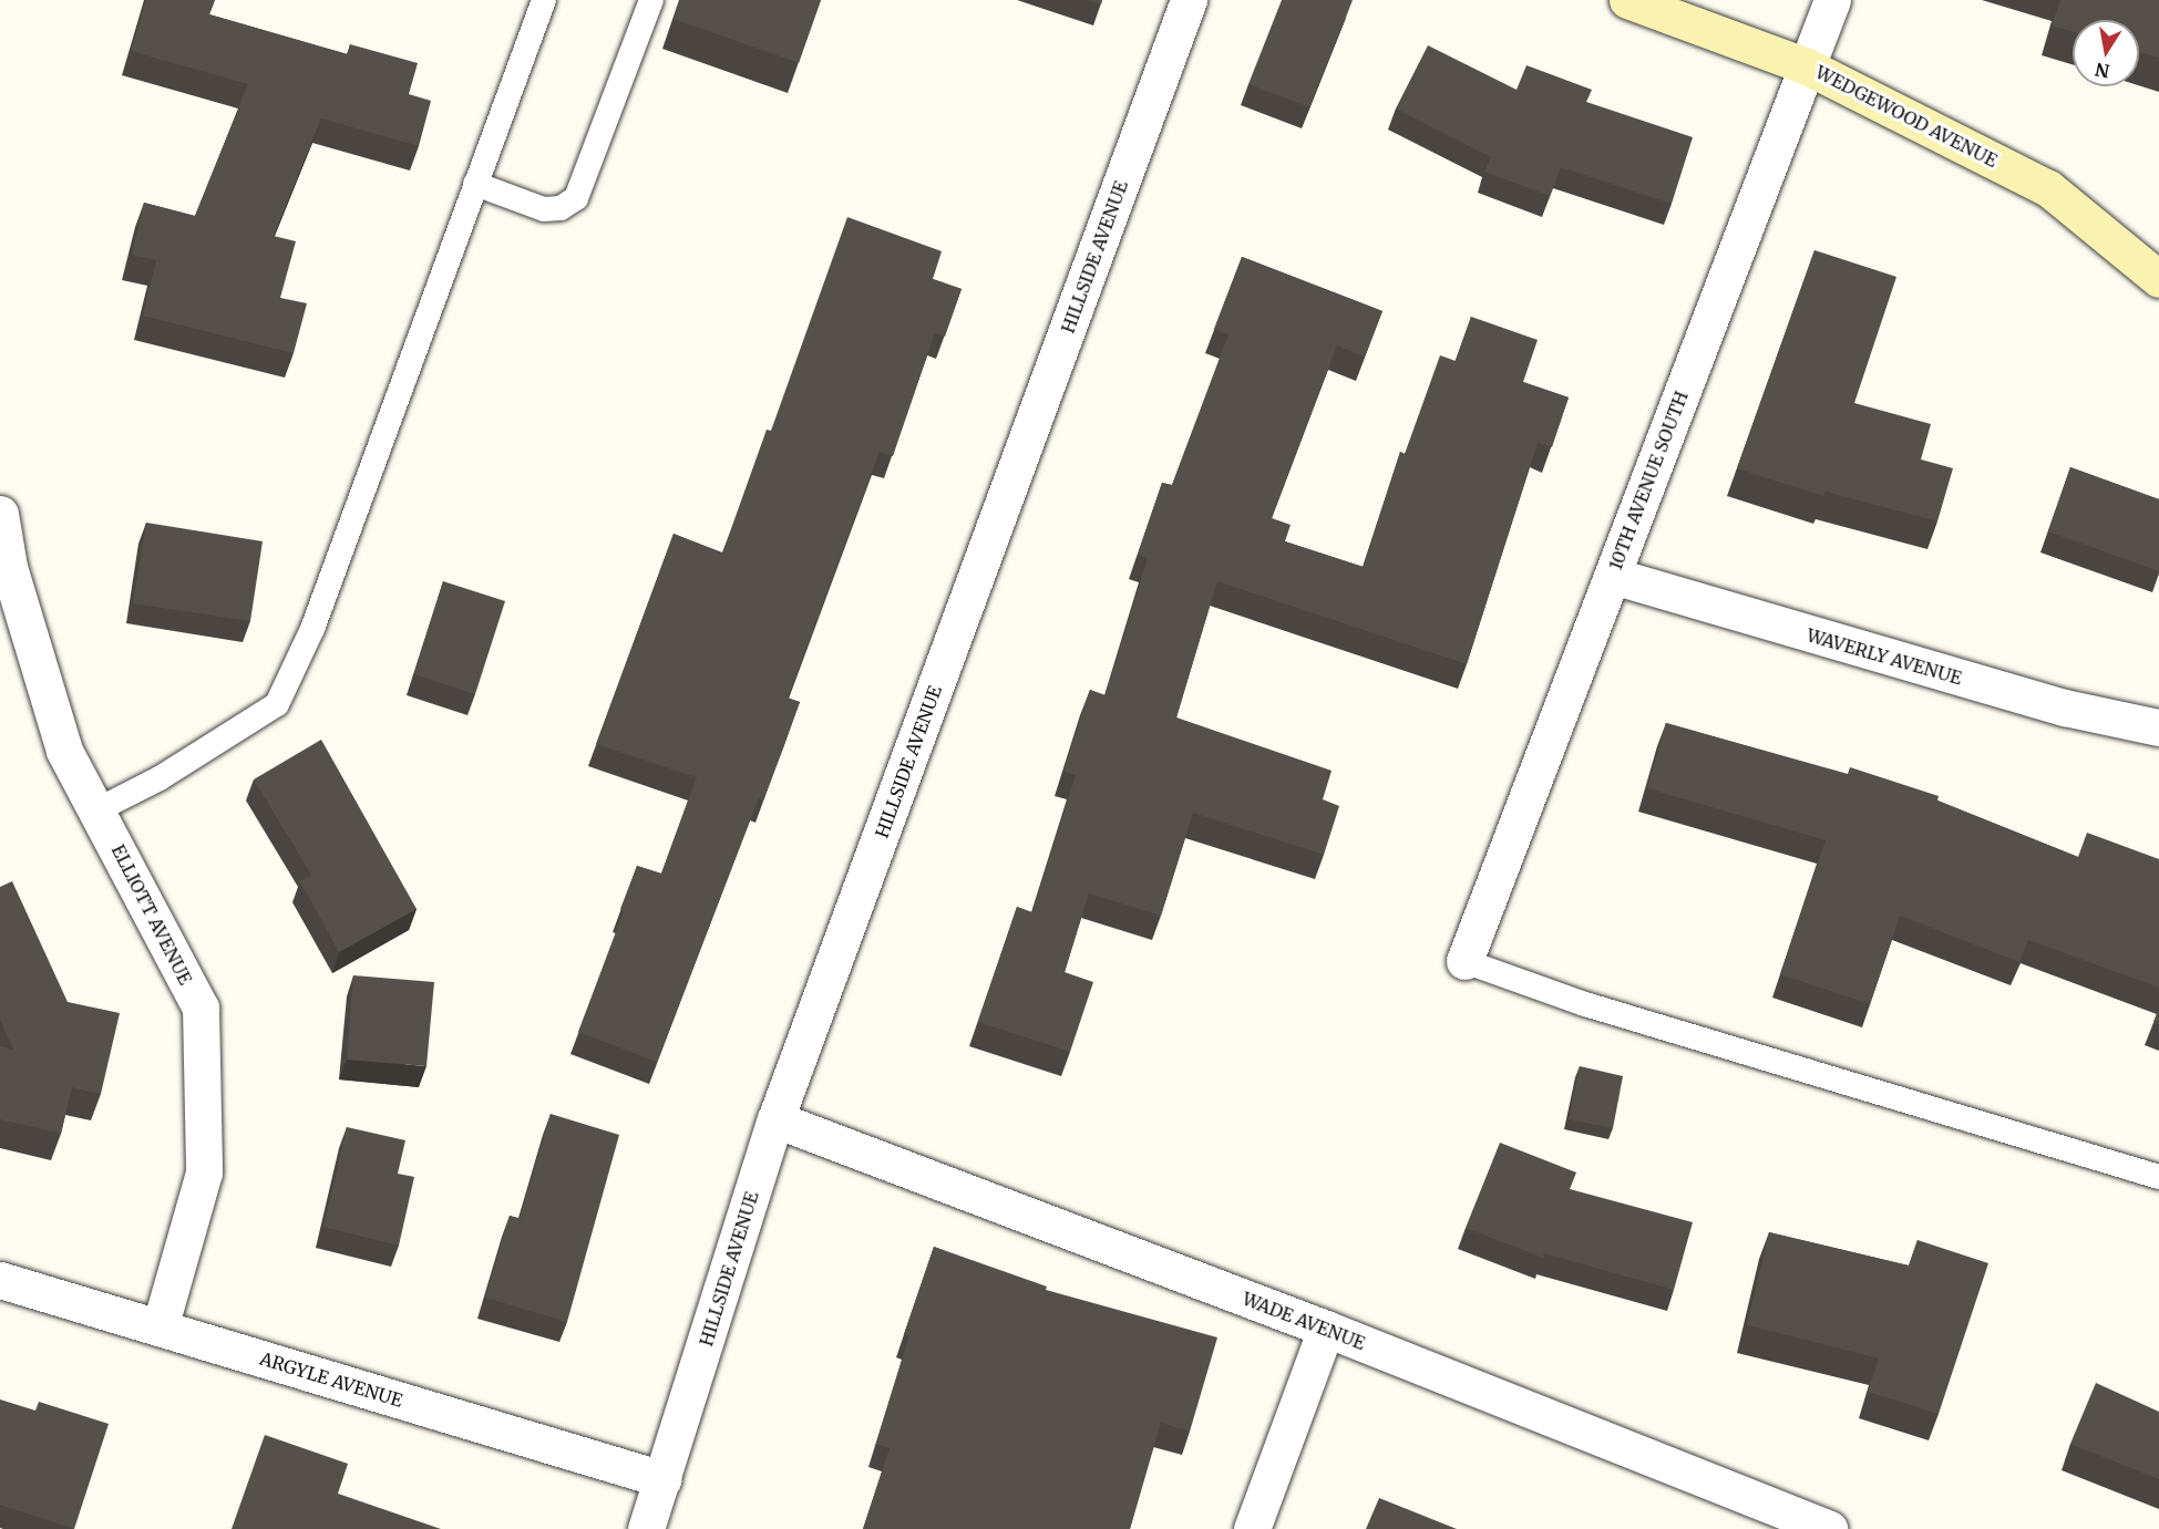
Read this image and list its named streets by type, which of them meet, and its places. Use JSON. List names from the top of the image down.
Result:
{
  "streets": {
    "main road": ["WEDGEWOOD AVENUE"],
    "street": [
      "HILLSIDE AVENUE",
      "10TH AVENUE SOUTH",
      "WAVERLY AVENUE",
      "ELLIOTT AVENUE",
      "WADE AVENUE",
      "ARGYLE AVENUE"
    ]
  },
  "crossings": [
    ["WEDGEWOOD AVENUE", "10TH AVENUE SOUTH"],
    ["HILLSIDE AVENUE", "WADE AVENUE"],
    ["HILLSIDE AVENUE", "ARGYLE AVENUE"],
    ["10TH AVENUE SOUTH", "WAVERLY AVENUE"],
    ["ELLIOTT AVENUE", "ARGYLE AVENUE"]
  ],
  "north": "bottom"
}
